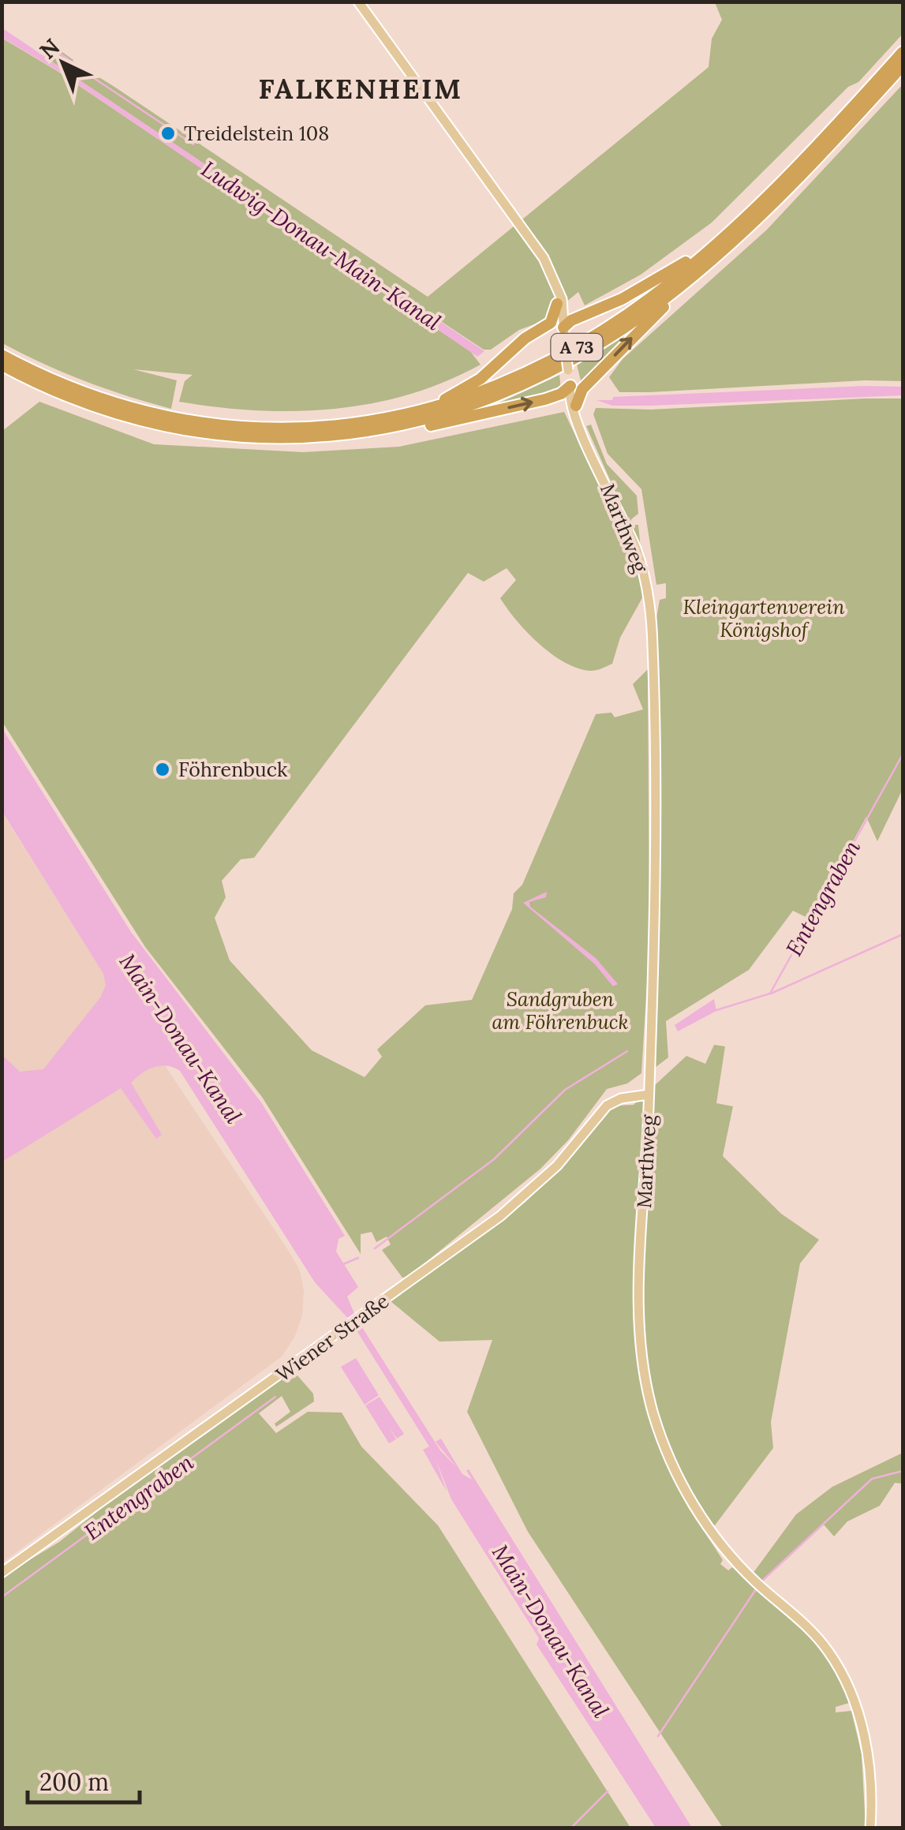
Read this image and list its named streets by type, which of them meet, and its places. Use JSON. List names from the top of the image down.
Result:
{
  "streets": {
    "highway": ["A 73"],
    "main road": ["Marthweg", "Wiener Straße"]
  },
  "crossings": [
    ["A 73", "Marthweg"],
    ["Marthweg", "Wiener Straße"]
  ],
  "districts": ["FALKENHEIM"],
  "water": ["Ludwig-Donau-Main-Kanal", "Entengraben", "Main-Donau-Kanal"],
  "parks": ["Kleingartenverein Königshof", "Sandgruben am Föhrenbuck"],
  "places": ["Treidelstein 108", "Föhrenbuck"],
  "scale_bar": "200 m",
  "north": "top left"
}
